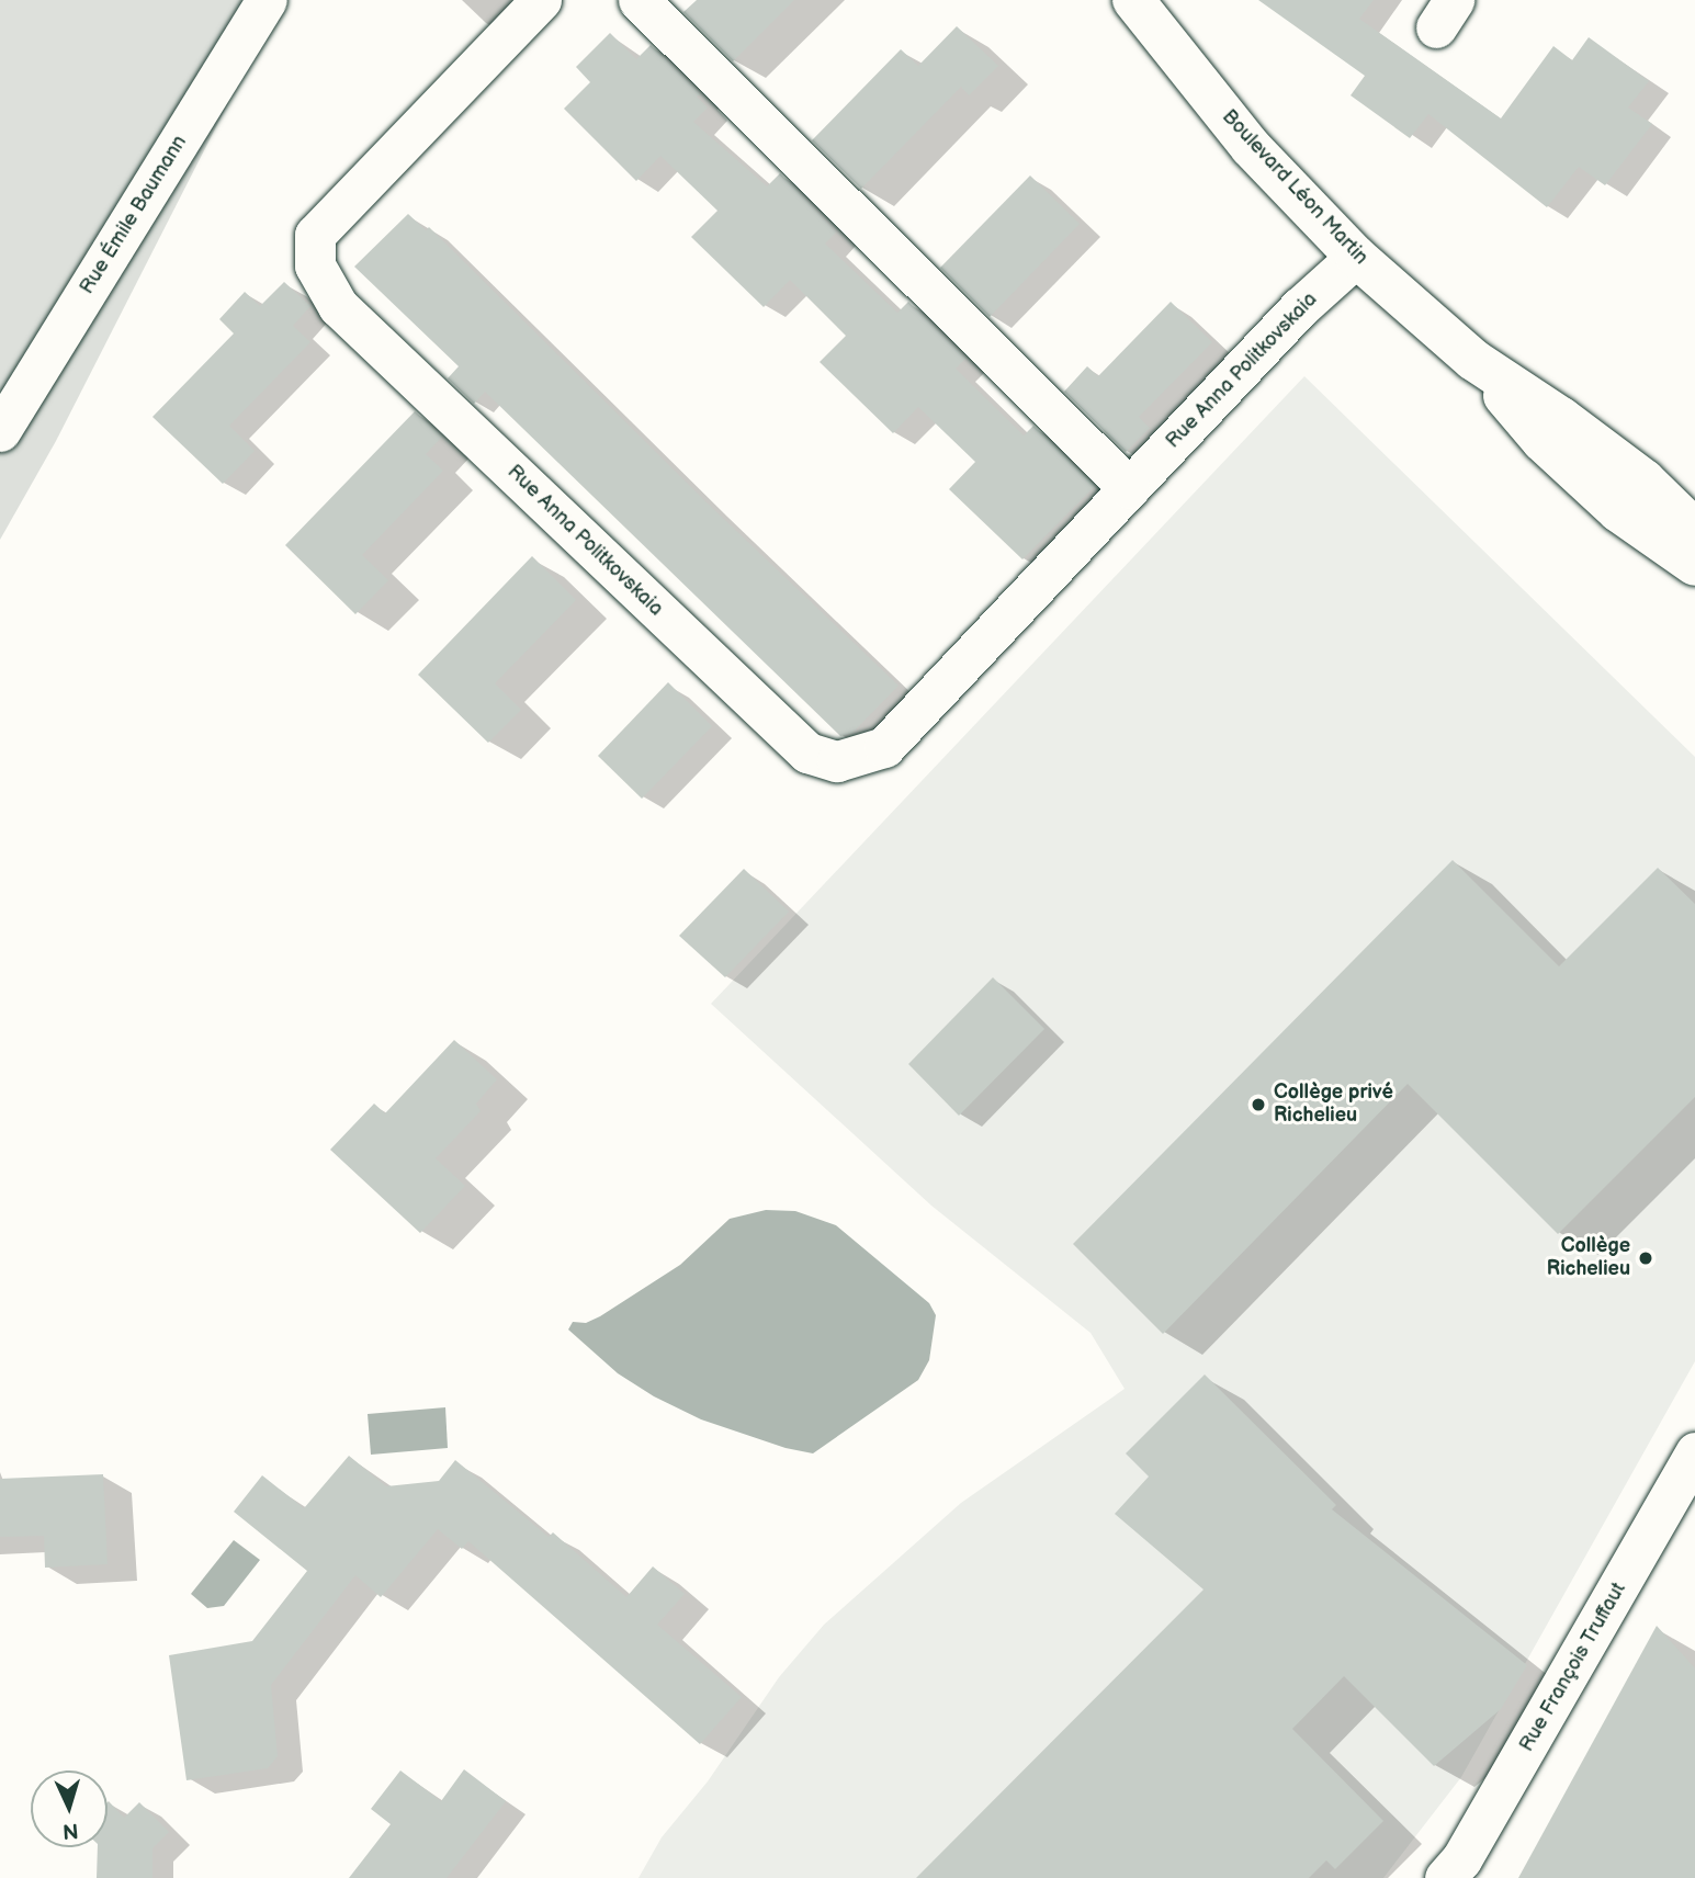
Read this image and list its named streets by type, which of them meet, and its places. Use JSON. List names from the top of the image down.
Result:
{
  "streets": {
    "main road": ["Boulevard Léon Martin"],
    "street": ["Rue Émile Baumann", "Rue Anna Politkovskaia", "Rue François Truffaut"]
  },
  "crossings": [
    ["Boulevard Léon Martin", "Rue Anna Politkovskaia"]
  ],
  "places": ["Collège privé Richelieu", "Collège Richelieu"],
  "north": "bottom"
}
